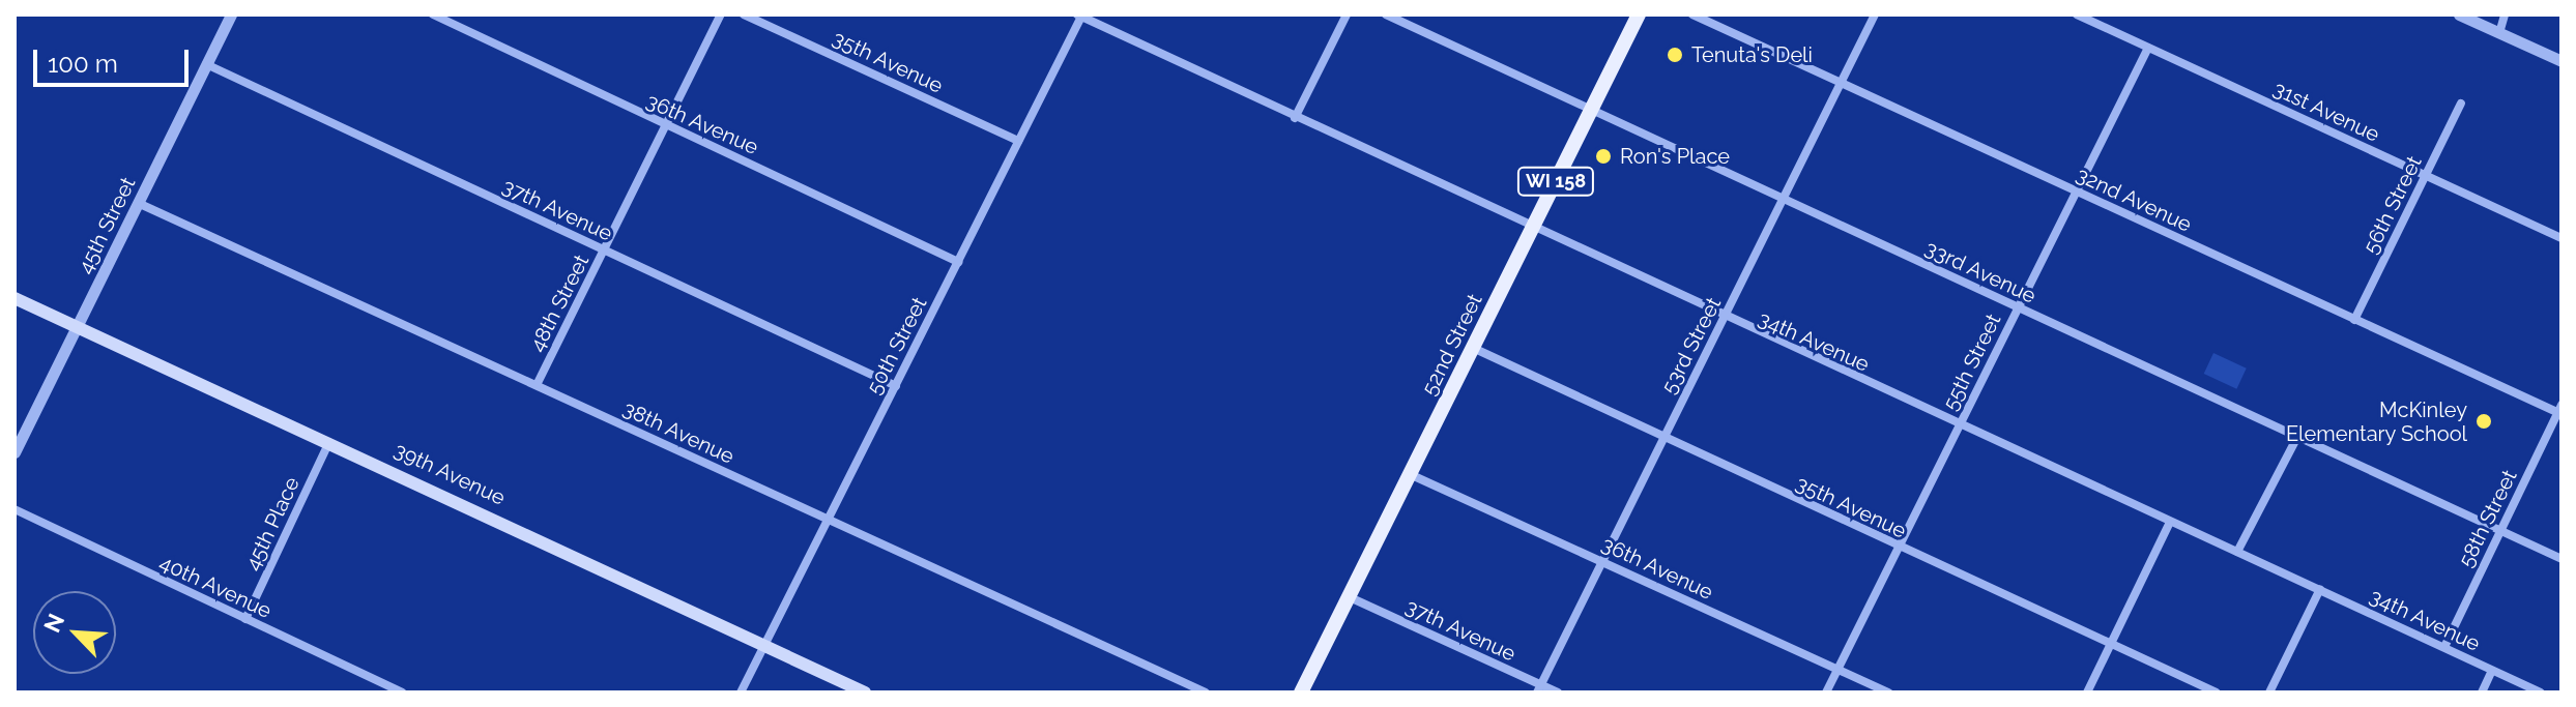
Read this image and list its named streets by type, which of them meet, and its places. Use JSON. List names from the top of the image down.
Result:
{
  "streets": {
    "main road": ["WI 158", "52nd Street", "39th Avenue"],
    "street": [
      "35th Avenue",
      "31st Avenue",
      "36th Avenue",
      "32nd Avenue",
      "56th Street",
      "37th Avenue",
      "45th Street",
      "33rd Avenue",
      "48th Street",
      "34th Avenue",
      "50th Street",
      "53rd Street",
      "55th Street",
      "38th Avenue",
      "58th Street",
      "45th Place",
      "40th Avenue"
    ]
  },
  "crossings": [
    ["35th Avenue", "52nd Street"],
    ["35th Avenue", "50th Street"],
    ["35th Avenue", "53rd Street"],
    ["35th Avenue", "55th Street"],
    ["31st Avenue", "56th Street"],
    ["31st Avenue", "55th Street"],
    ["36th Avenue", "48th Street"],
    ["36th Avenue", "52nd Street"],
    ["36th Avenue", "50th Street"],
    ["36th Avenue", "53rd Street"],
    ["36th Avenue", "55th Street"],
    ["32nd Avenue", "56th Street"],
    ["32nd Avenue", "53rd Street"],
    ["32nd Avenue", "55th Street"],
    ["32nd Avenue", "58th Street"],
    ["37th Avenue", "45th Street"],
    ["37th Avenue", "48th Street"],
    ["37th Avenue", "52nd Street"],
    ["37th Avenue", "50th Street"],
    ["37th Avenue", "53rd Street"],
    ["45th Street", "38th Avenue"],
    ["45th Street", "39th Avenue"],
    ["33rd Avenue", "52nd Street"],
    ["33rd Avenue", "53rd Street"],
    ["33rd Avenue", "55th Street"],
    ["33rd Avenue", "58th Street"],
    ["48th Street", "38th Avenue"],
    ["34th Avenue", "52nd Street"],
    ["34th Avenue", "50th Street"],
    ["34th Avenue", "53rd Street"],
    ["34th Avenue", "55th Street"],
    ["34th Avenue", "58th Street"],
    ["50th Street", "38th Avenue"],
    ["50th Street", "39th Avenue"],
    ["39th Avenue", "45th Place"],
    ["45th Place", "40th Avenue"]
  ],
  "places": ["Tenuta's Deli", "Ron's Place", "McKinley Elementary School"],
  "scale_bar": "100 m",
  "north": "top left"
}
